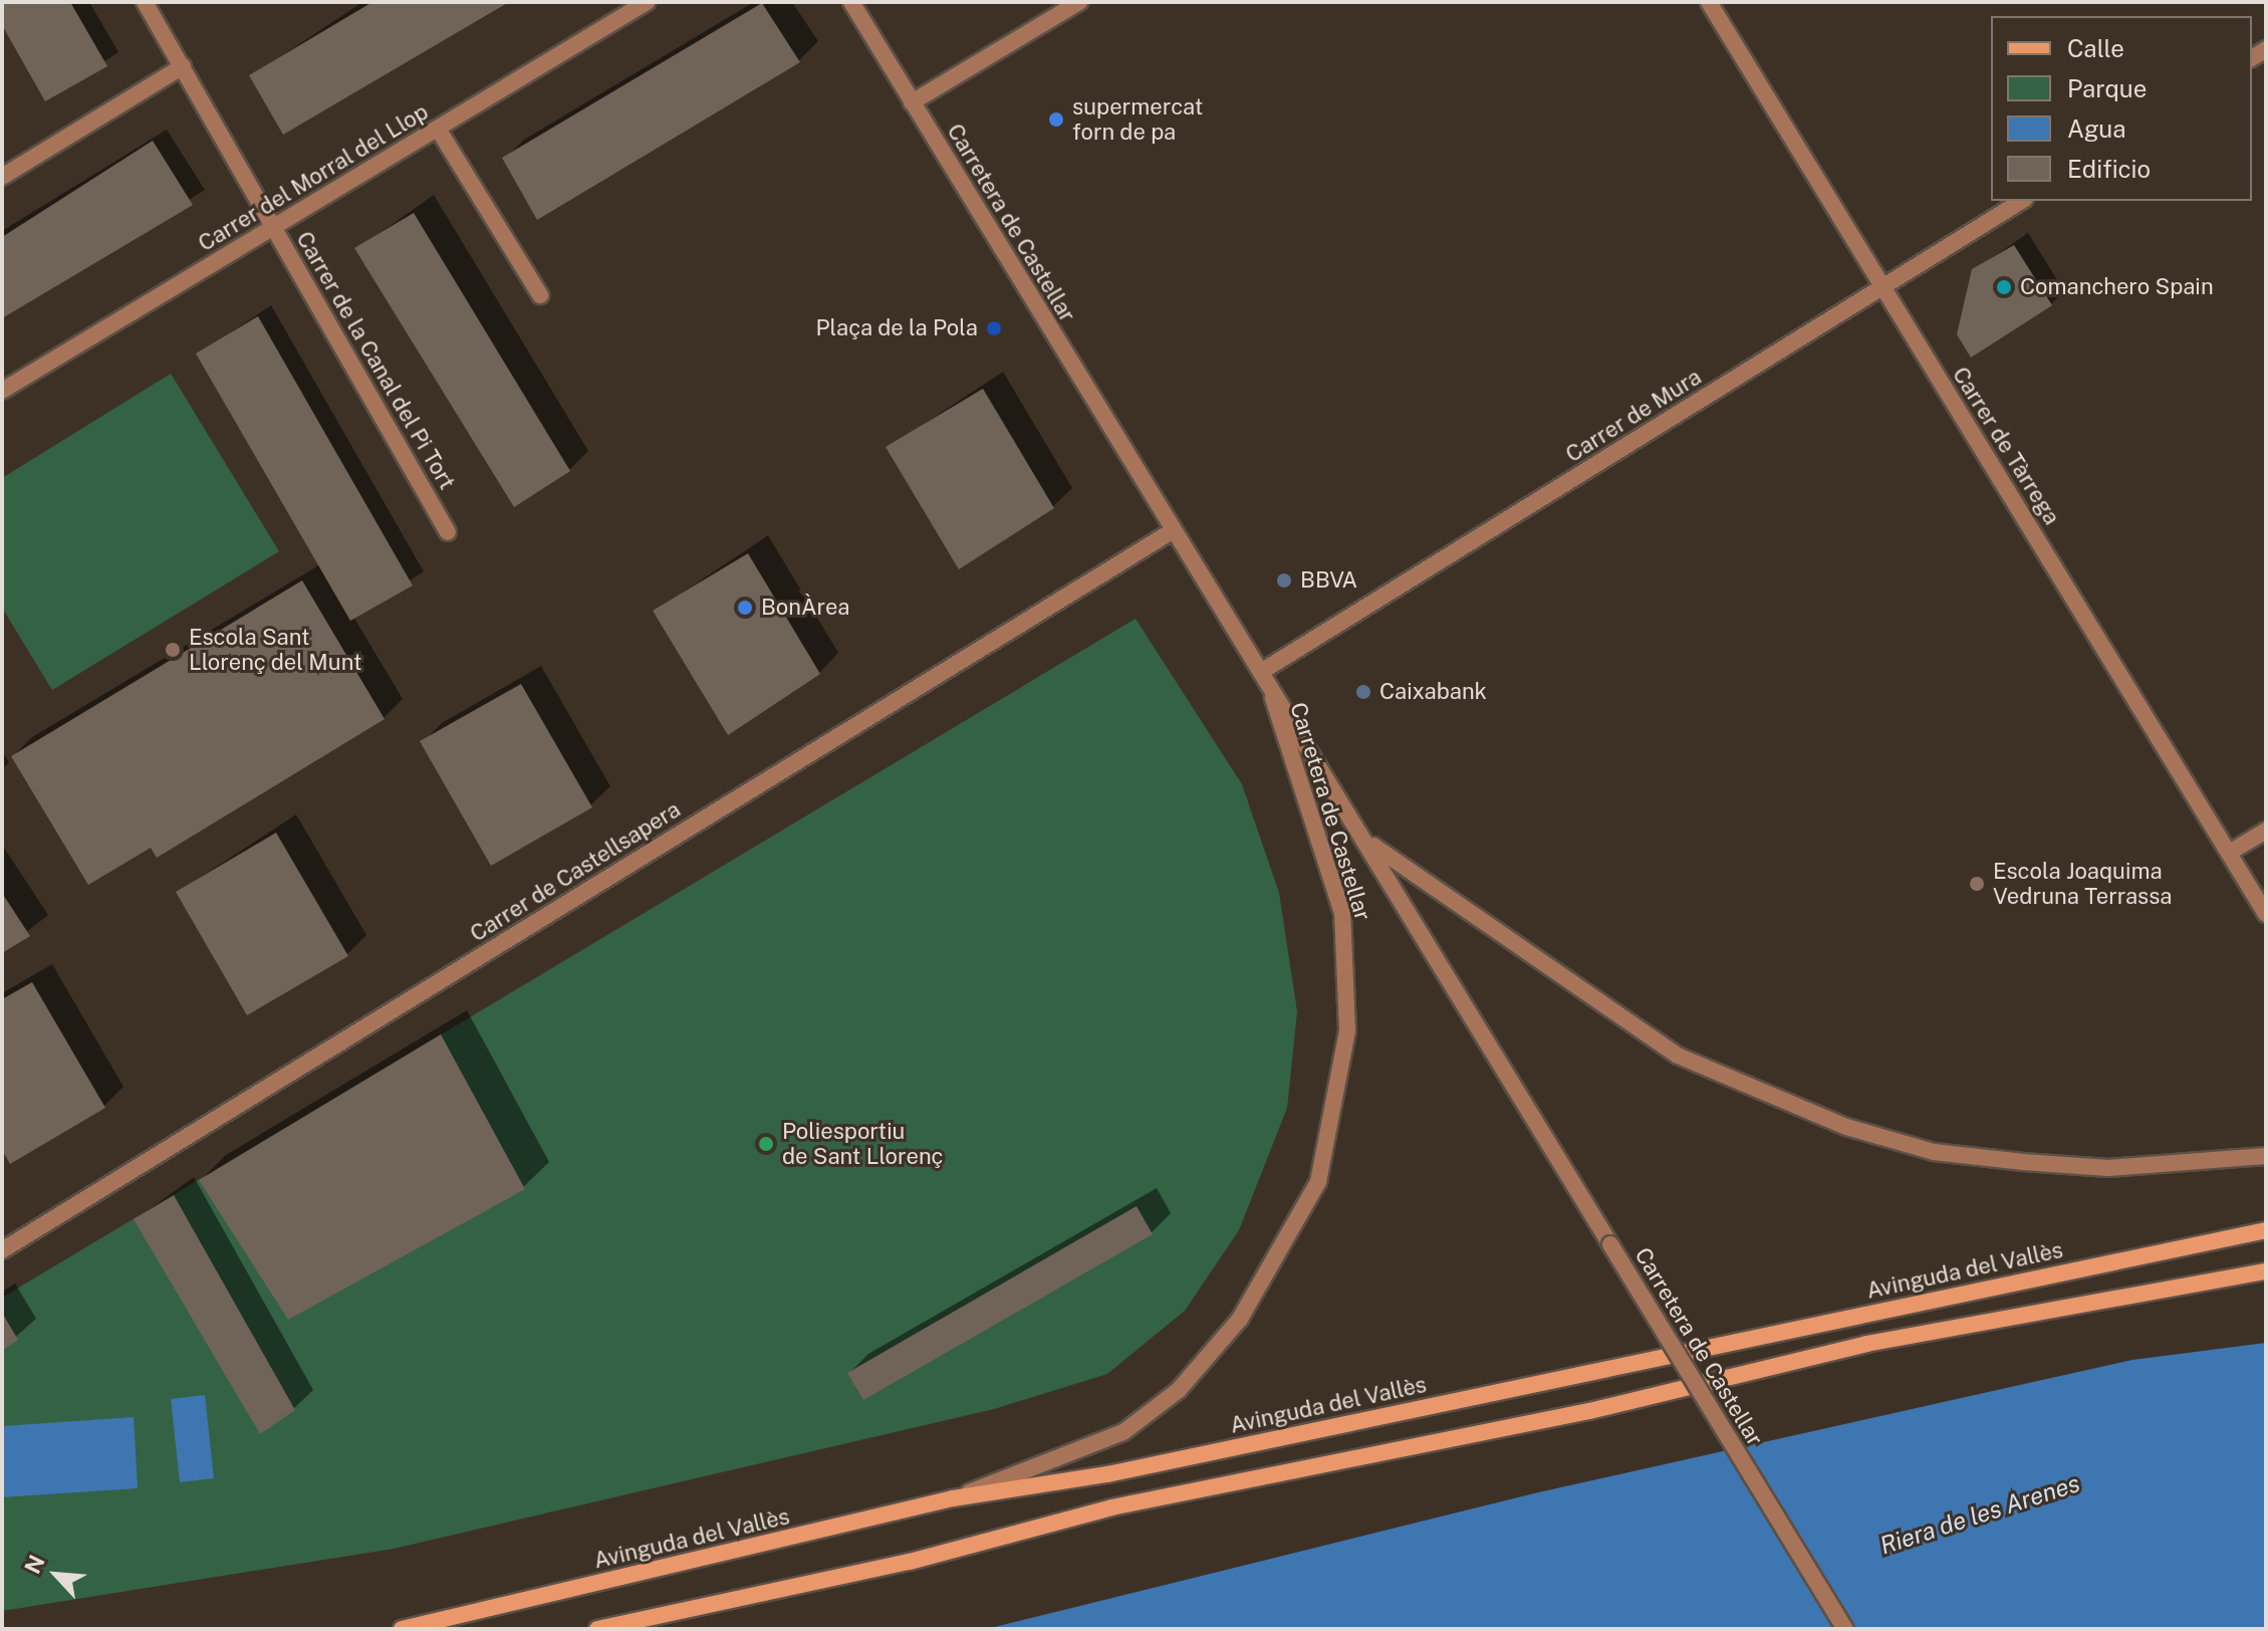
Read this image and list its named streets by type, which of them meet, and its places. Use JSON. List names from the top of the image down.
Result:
{
  "streets": {
    "main road": ["Avinguda del Vallès"],
    "street": [
      "Carrer del Morral del Llop",
      "Carretera de Castellar",
      "Carrer de la Canal del Pi Tort",
      "Carrer de Mura",
      "Carrer de Tàrrega",
      "Carrer de Castellsapera"
    ]
  },
  "crossings": [
    ["Carrer del Morral del Llop", "Carrer de la Canal del Pi Tort"],
    ["Carretera de Castellar", "Carrer de Mura"],
    ["Carretera de Castellar", "Carrer de Castellsapera"],
    ["Carretera de Castellar", "Avinguda del Vallès"],
    ["Carrer de Mura", "Carrer de Tàrrega"]
  ],
  "water": ["Riera de les Arenes"],
  "places": [
    "supermercat forn de pa",
    "Comanchero Spain",
    "Plaça de la Pola",
    "BBVA",
    "BonÀrea",
    "Escola Sant Llorenç del Munt",
    "Caixabank",
    "Escola Joaquima Vedruna Terrassa",
    "Poliesportiu de Sant Llorenç"
  ],
  "legend": [
    "Calle",
    "Parque",
    "Agua",
    "Edificio"
  ],
  "north": "top left"
}
